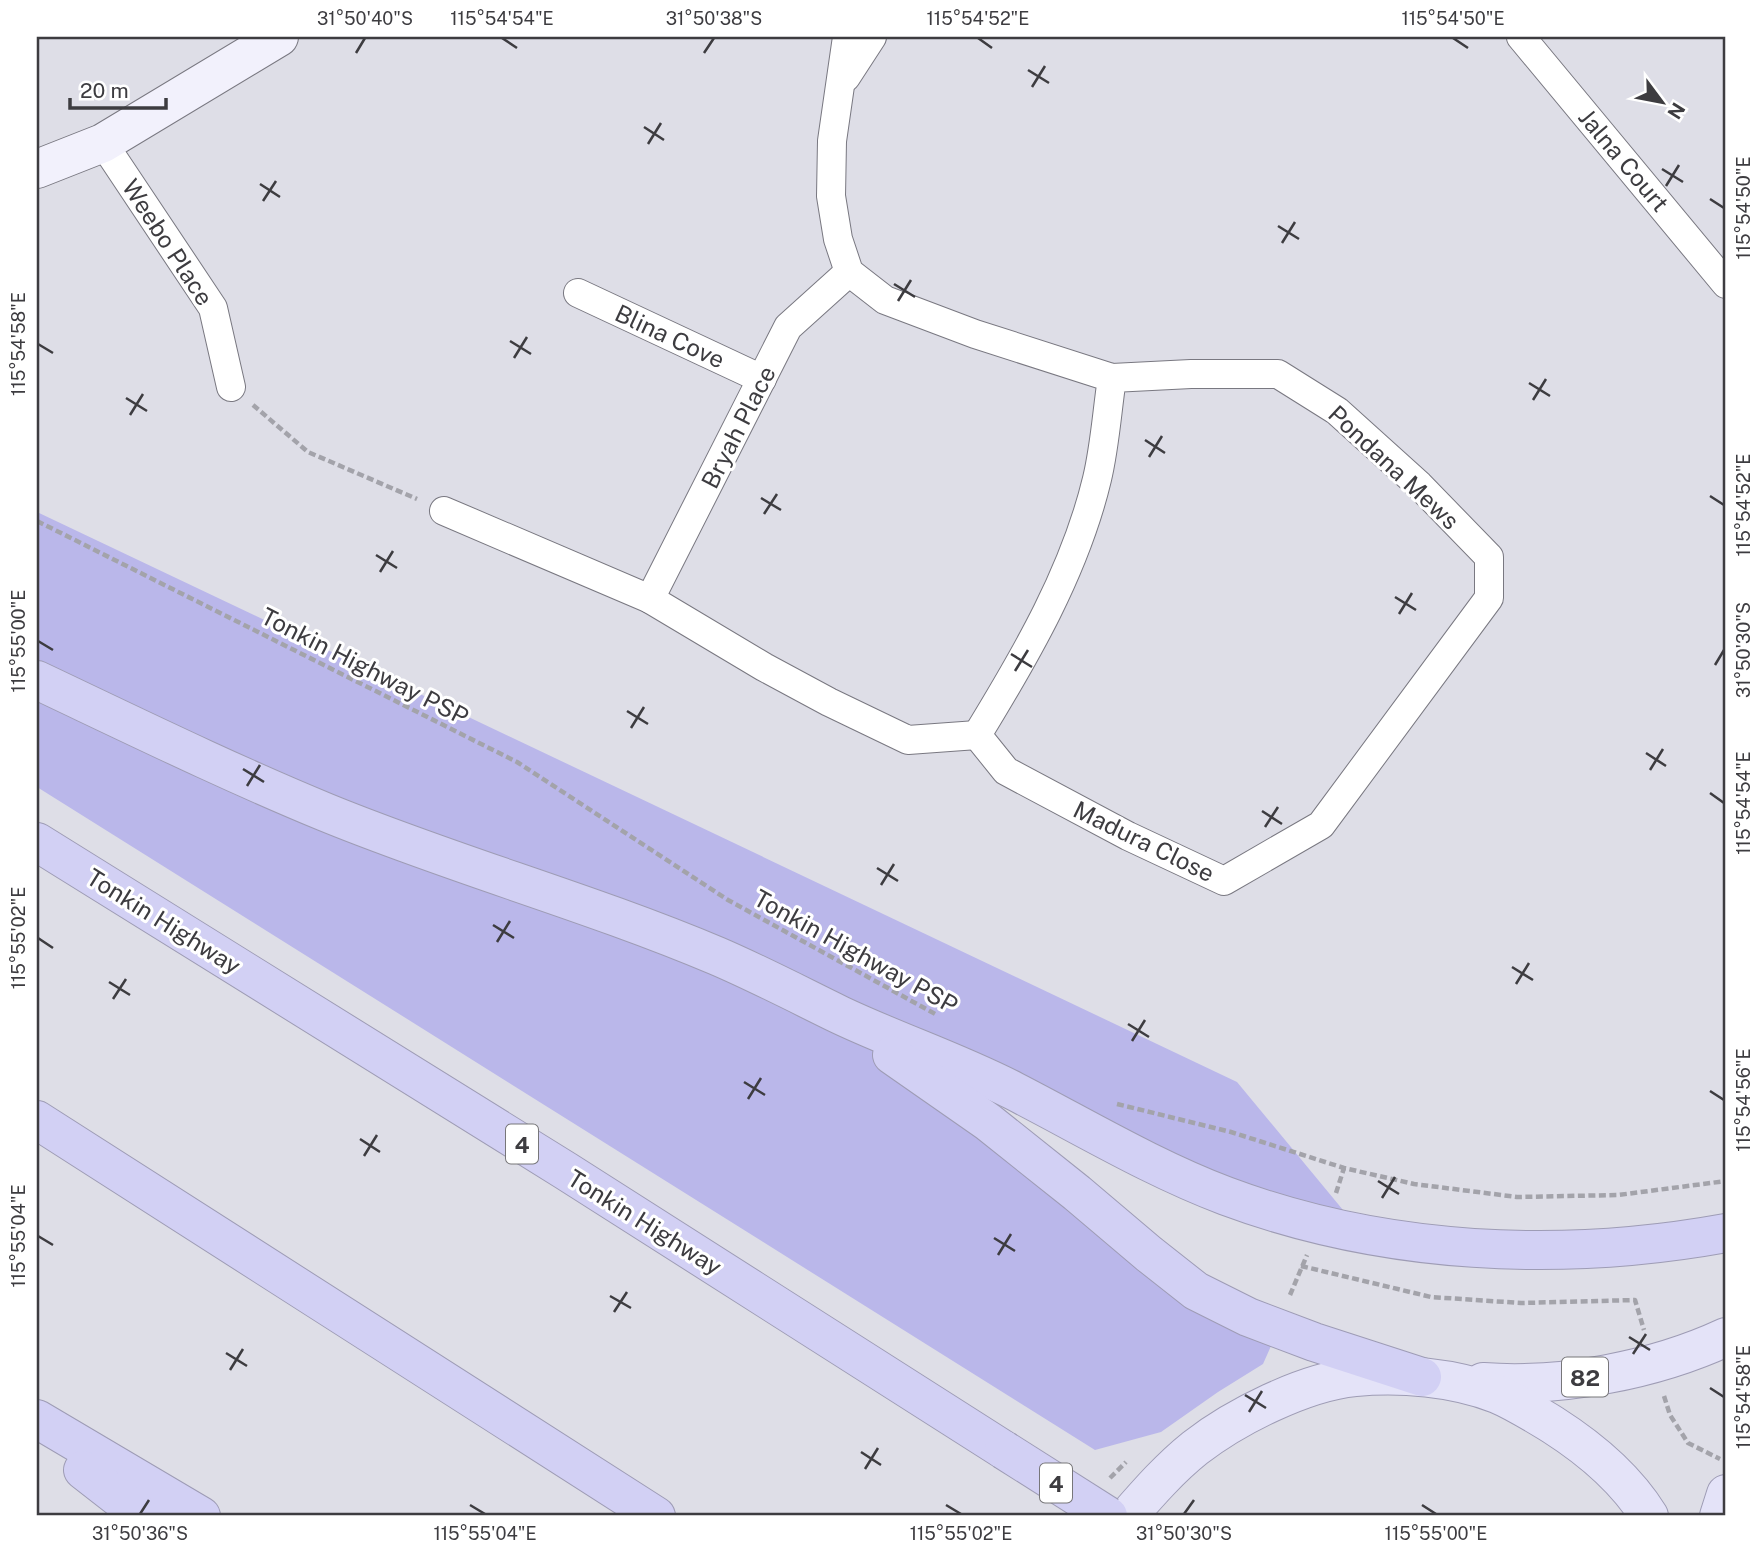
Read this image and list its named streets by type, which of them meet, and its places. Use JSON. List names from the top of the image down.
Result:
{
  "streets": {
    "highway": ["Tonkin Highway", "4"],
    "main road": ["82"],
    "street": [
      "Jalna Court",
      "Weebo Place",
      "Blina Cove",
      "Bryah Place",
      "Pondana Mews",
      "Madura Close"
    ],
    "path": ["Tonkin Highway PSP"]
  },
  "crossings": [
    ["Blina Cove", "Bryah Place"],
    ["Bryah Place", "Pondana Mews"],
    ["Pondana Mews", "Madura Close"]
  ],
  "scale_bar": "20 m",
  "north": "bottom right",
  "coordinates": [
    "31°50'40\"S",
    "115°54'54\"E",
    "31°50'38\"S",
    "115°54'52\"E",
    "115°54'50\"E",
    "115°54'58\"E",
    "115°55'00\"E",
    "31°50'30\"S",
    "115°55'02\"E",
    "115°54'56\"E",
    "115°55'04\"E",
    "31°50'36\"S"
  ]
}
